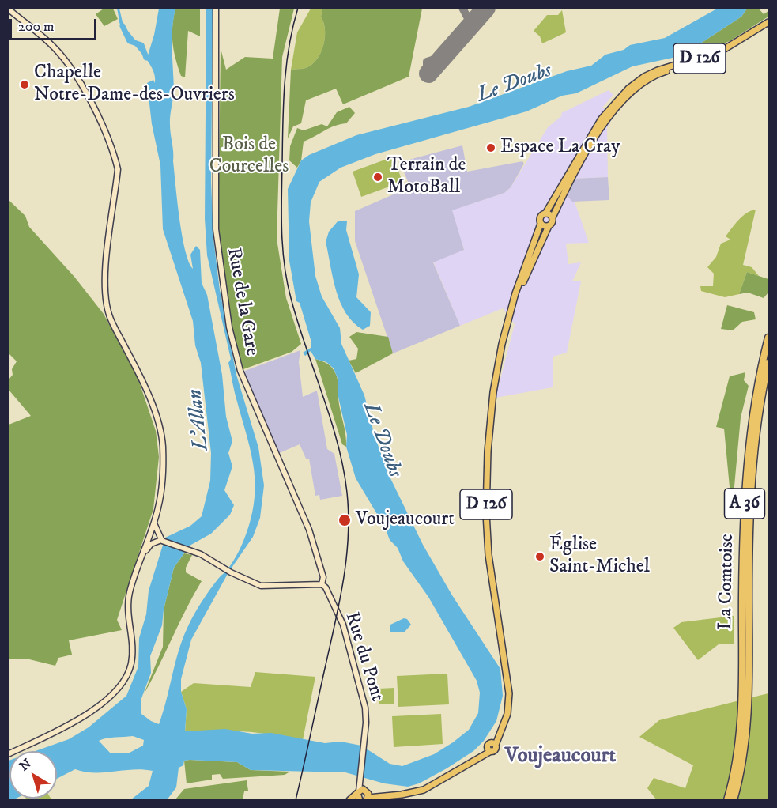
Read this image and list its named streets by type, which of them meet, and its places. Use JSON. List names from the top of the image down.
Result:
{
  "streets": {
    "highway": ["A 36", "La Comtoise"],
    "main road": ["D 126", "Rue de la Gare", "Rue du Pont"]
  },
  "crossings": [
    ["D 126", "Rue du Pont"],
    ["Rue de la Gare", "Rue du Pont"]
  ],
  "districts": ["Voujeaucourt"],
  "water": ["Le Doubs", "L'Allan"],
  "parks": ["Bois de Courcelles"],
  "places": [
    "Chapelle Notre-Dame-des-Ouvriers",
    "Espace La Cray",
    "Terrain de MotoBall",
    "Voujeaucourt",
    "Église Saint-Michel"
  ],
  "scale_bar": "200 m",
  "north": "top left"
}
